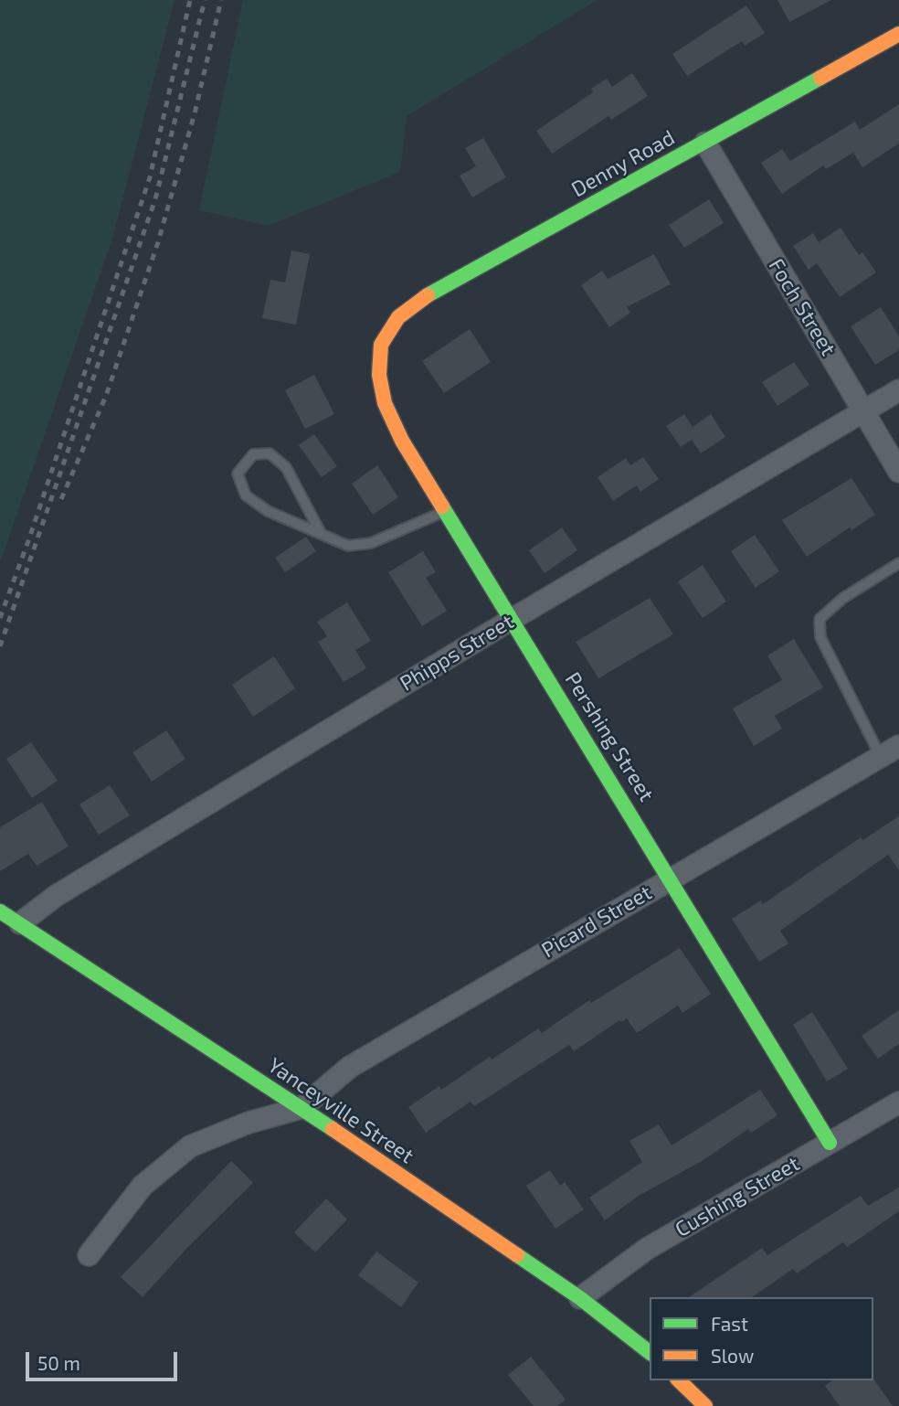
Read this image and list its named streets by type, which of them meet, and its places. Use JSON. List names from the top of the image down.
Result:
{
  "streets": {
    "street": [
      "Denny Road",
      "Foch Street",
      "Phipps Street",
      "Pershing Street",
      "Picard Street",
      "Yanceyville Street",
      "Cushing Street"
    ]
  },
  "crossings": [
    ["Denny Road", "Foch Street"],
    ["Denny Road", "Pershing Street"],
    ["Foch Street", "Phipps Street"],
    ["Phipps Street", "Pershing Street"],
    ["Phipps Street", "Yanceyville Street"],
    ["Pershing Street", "Picard Street"],
    ["Pershing Street", "Cushing Street"],
    ["Picard Street", "Yanceyville Street"],
    ["Yanceyville Street", "Cushing Street"]
  ],
  "legend": ["Fast", "Slow"],
  "scale_bar": "50 m"
}
